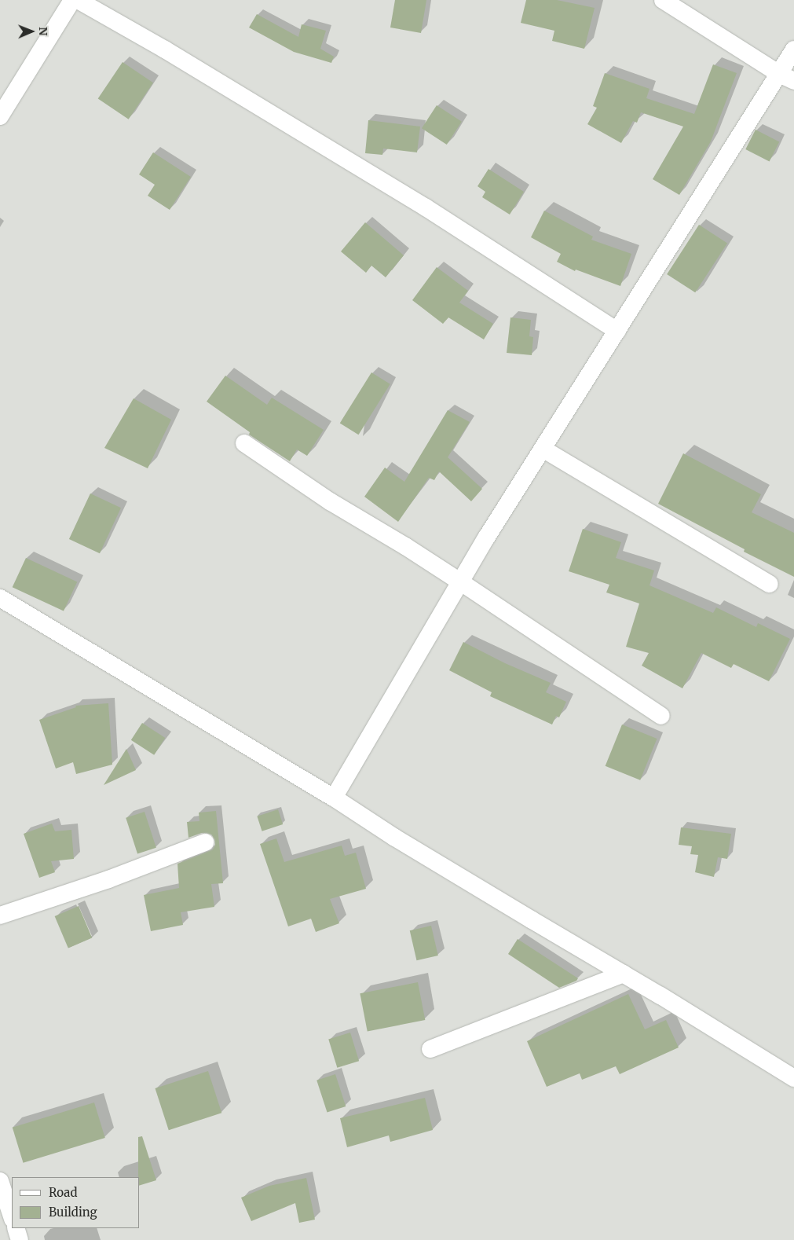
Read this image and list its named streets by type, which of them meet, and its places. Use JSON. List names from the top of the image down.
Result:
{
  "legend": ["Road", "Building"],
  "north": "right"
}
